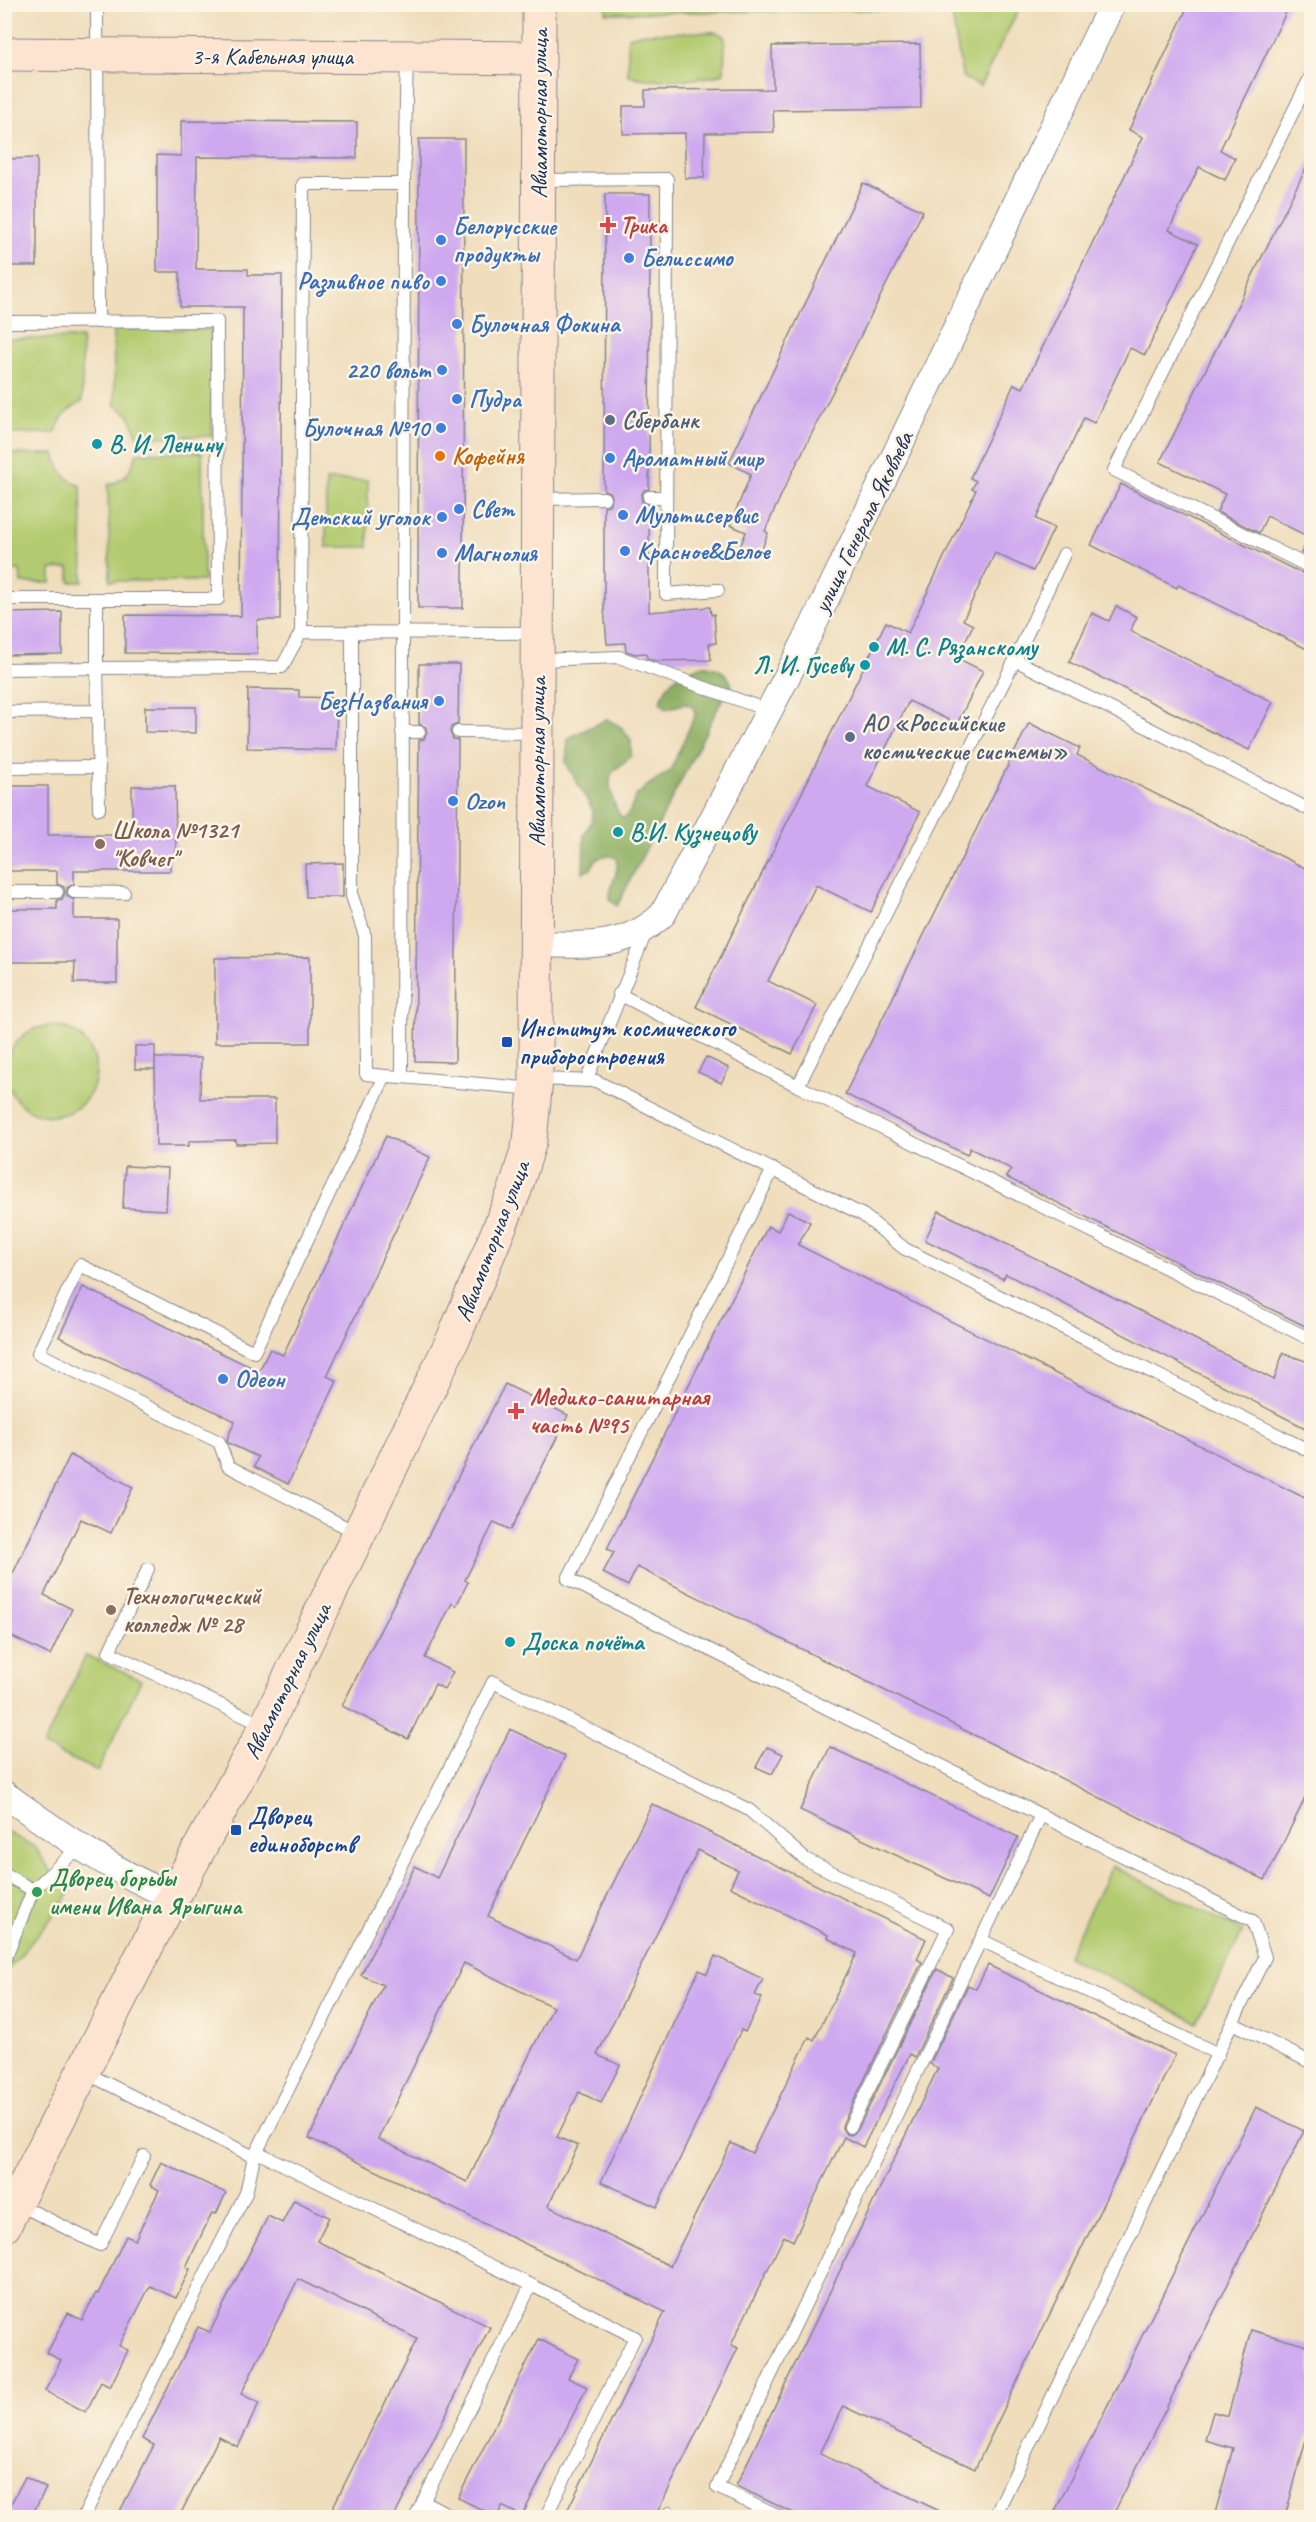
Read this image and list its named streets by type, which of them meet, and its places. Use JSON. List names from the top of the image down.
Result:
{
  "streets": {
    "street": ["3-я Кабельная улица", "Авиамоторная улица", "улица Генерала Яковлева"]
  },
  "crossings": [
    ["3-я Кабельная улица", "Авиамоторная улица"],
    ["Авиамоторная улица", "улица Генерала Яковлева"]
  ],
  "places": {
    "health": ["Трика", "Медико-санитарная часть №95"],
    "other": [
      "Белорусские продукты",
      "Белиссимо",
      "Разливное пиво",
      "Булочная Фокина",
      "220 вольт",
      "Пудра",
      "Сбербанк",
      "Булочная №10",
      "В. И. Ленину",
      "Кофейня",
      "Ароматный мир",
      "Свет",
      "Мультисервис",
      "Детский уголок",
      "Красное&Белое",
      "Магнолия",
      "М. С. Рязанскому",
      "Л. И. Гусеву",
      "БезНазвания",
      "АО «Российские космические системы»",
      "Ozon",
      "В.И. Кузнецову",
      "Школа №1321 \"Ковчег\"",
      "Одеон",
      "Технологический колледж № 28",
      "Доска почёта",
      "Дворец борьбы имени Ивана Ярыгина"
    ],
    "transit": ["Институт космического приборостроения", "Дворец единоборств"]
  }
}
